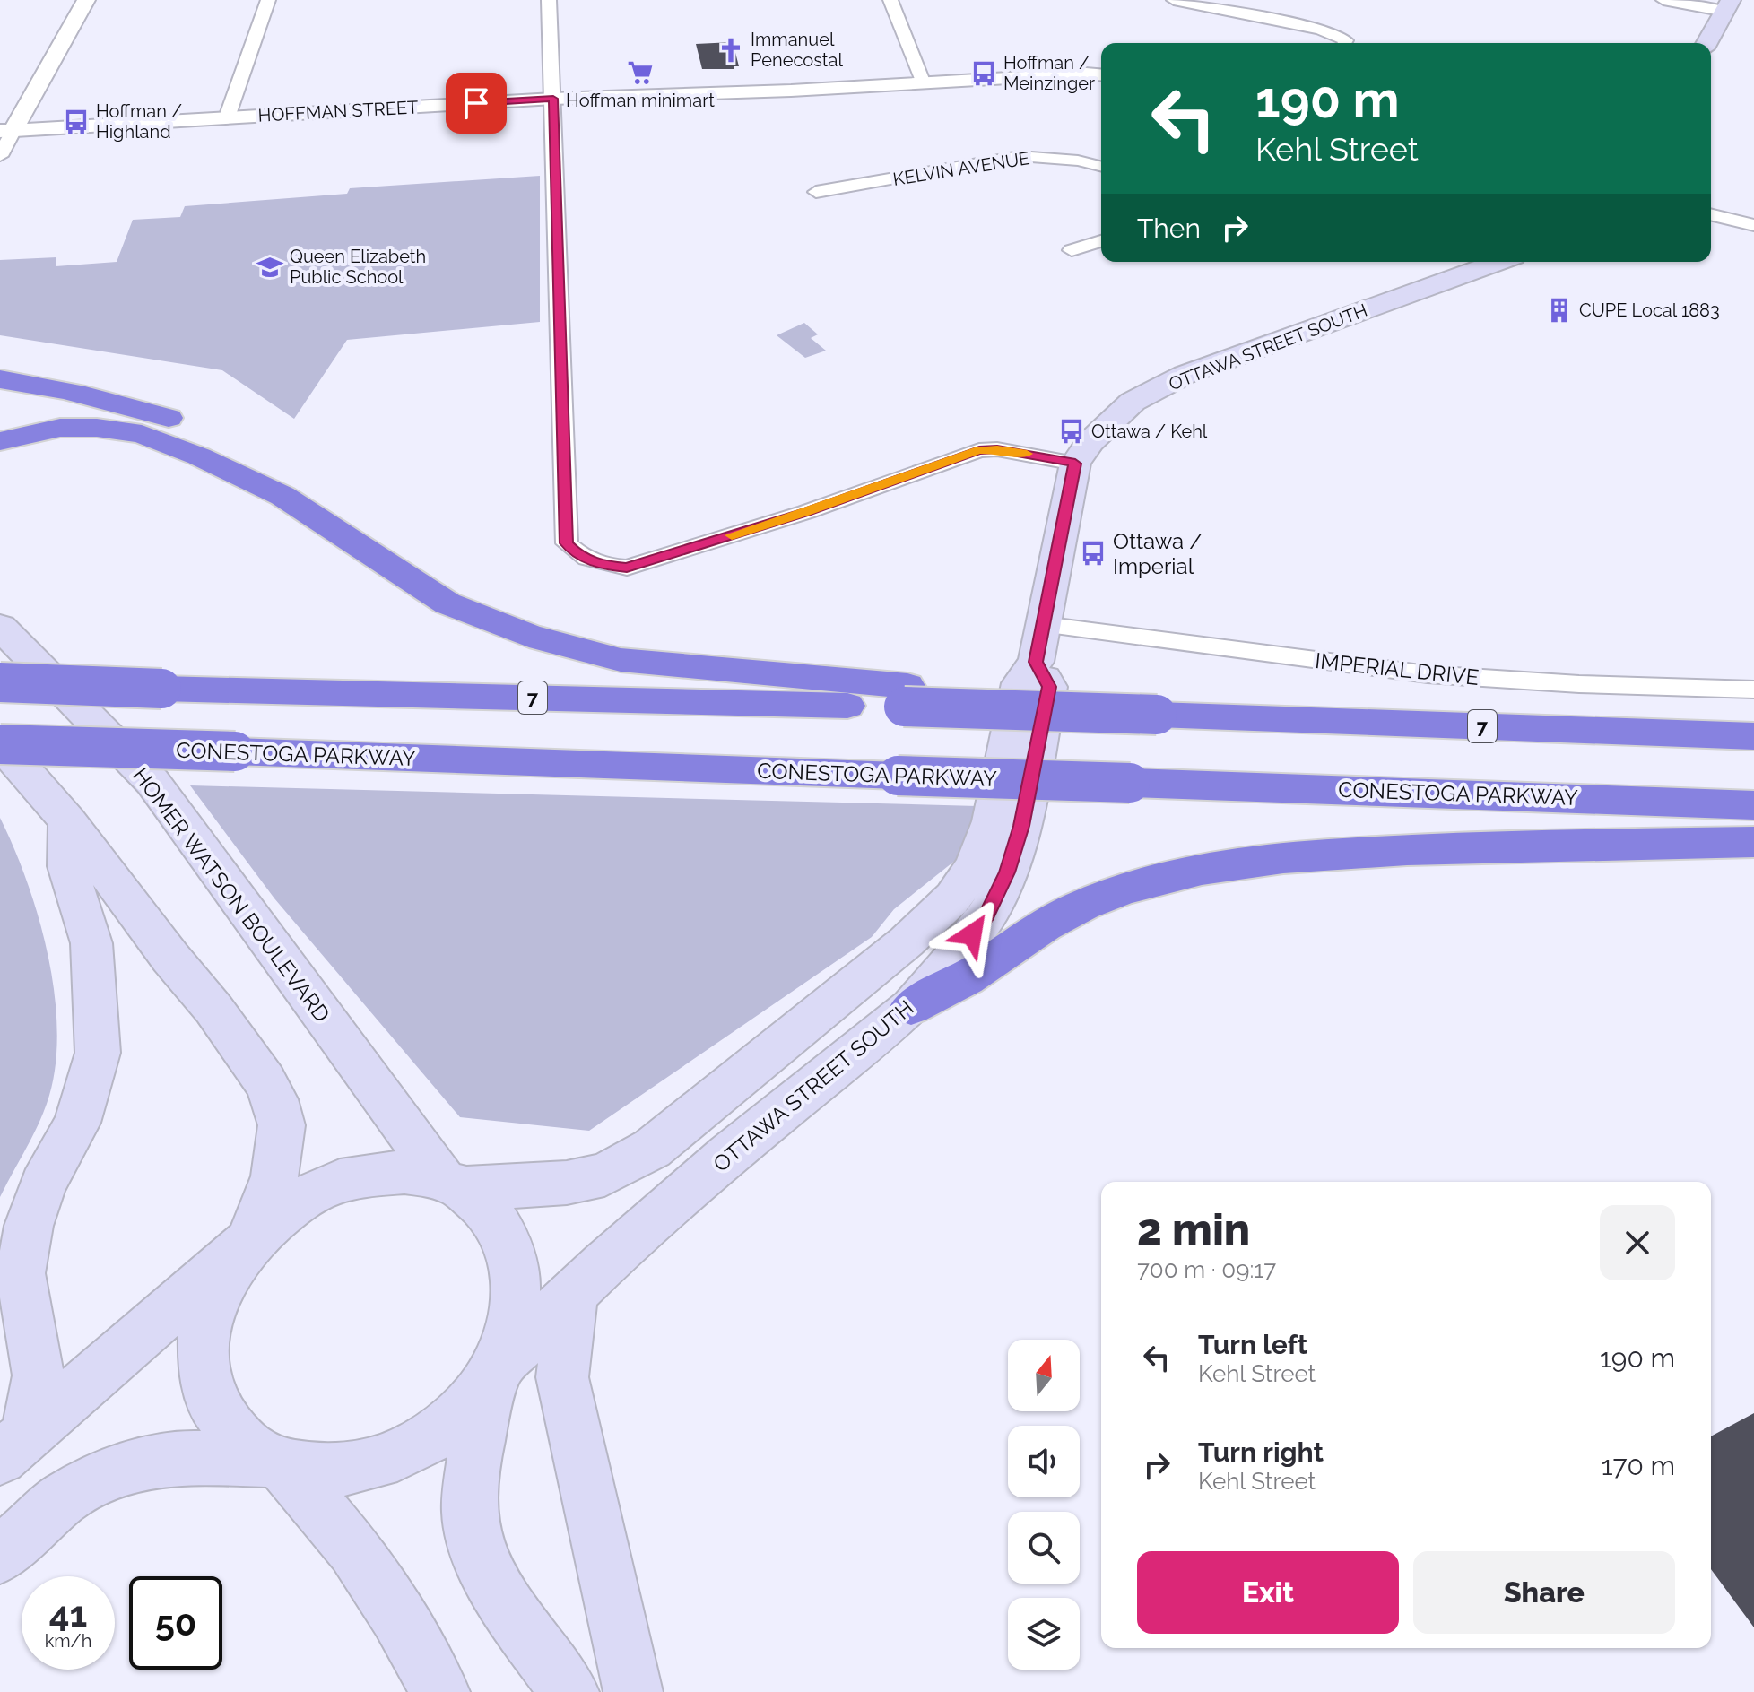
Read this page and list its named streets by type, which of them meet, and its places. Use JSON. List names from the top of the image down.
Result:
{
  "streets": {
    "highway": ["7", "CONESTOGA PARKWAY"],
    "main road": ["OTTAWA STREET SOUTH", "HOMER WATSON BOULEVARD"],
    "street": ["HOFFMAN STREET", "KELVIN AVENUE", "IMPERIAL DRIVE"]
  },
  "crossings": [
    ["OTTAWA STREET SOUTH", "IMPERIAL DRIVE"],
    ["OTTAWA STREET SOUTH", "HOMER WATSON BOULEVARD"]
  ],
  "places": {
    "church": ["Immanuel Penecostal"],
    "supermarket": ["Hoffman minimart"],
    "bus stop": [
      "Hoffman / Meinzinger",
      "Hoffman / Highland",
      "Ottawa / Kehl",
      "Ottawa / Imperial"
    ],
    "school or university": ["Queen Elizabeth Public School"],
    "building": ["CUPE Local 1883"]
  },
  "north": "top",
  "page": {
    "turn": ["190 m", "Kehl Street"],
    "then": "Then",
    "heading": ["2 min", "700 m · 09:17"],
    "list": [
      {
        "name": "Turn left",
        "note": "Kehl Street",
        "value": "190 m"
      },
      {
        "name": "Turn right",
        "note": "Kehl Street",
        "value": "170 m"
      }
    ],
    "buttons": ["Exit", "Share"],
    "speed": "41 km/h",
    "limit": "50"
  }
}
